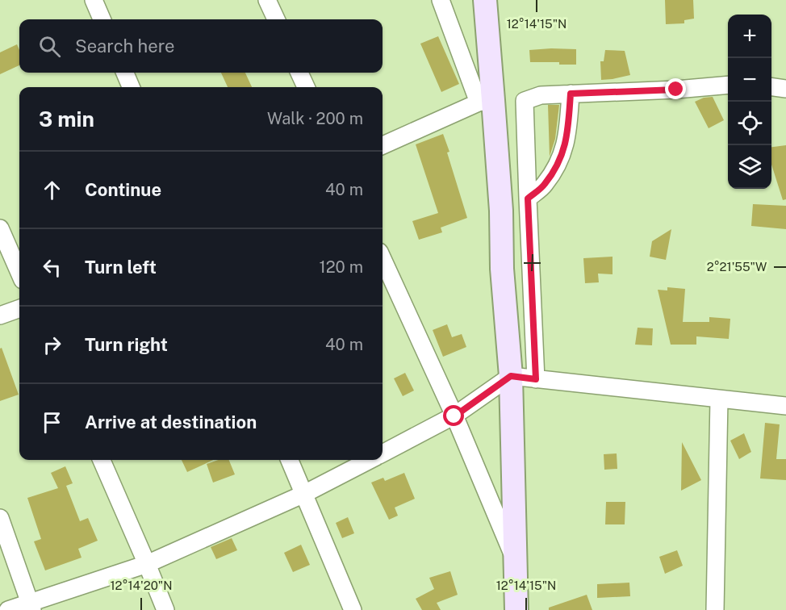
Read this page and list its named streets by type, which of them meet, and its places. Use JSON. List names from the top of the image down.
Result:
{
  "page": {
    "map_buttons": ["+", "−"],
    "search": "Search here",
    "heading": ["3 min", "Walk · 200 m"],
    "list": [
      ["Continue", "40 m"],
      ["Turn left", "120 m"],
      ["Turn right", "40 m"],
      "Arrive at destination"
    ]
  },
  "coordinates": ["12°14'15\"N", "2°21'55\"W", "12°14'20\"N"]
}
